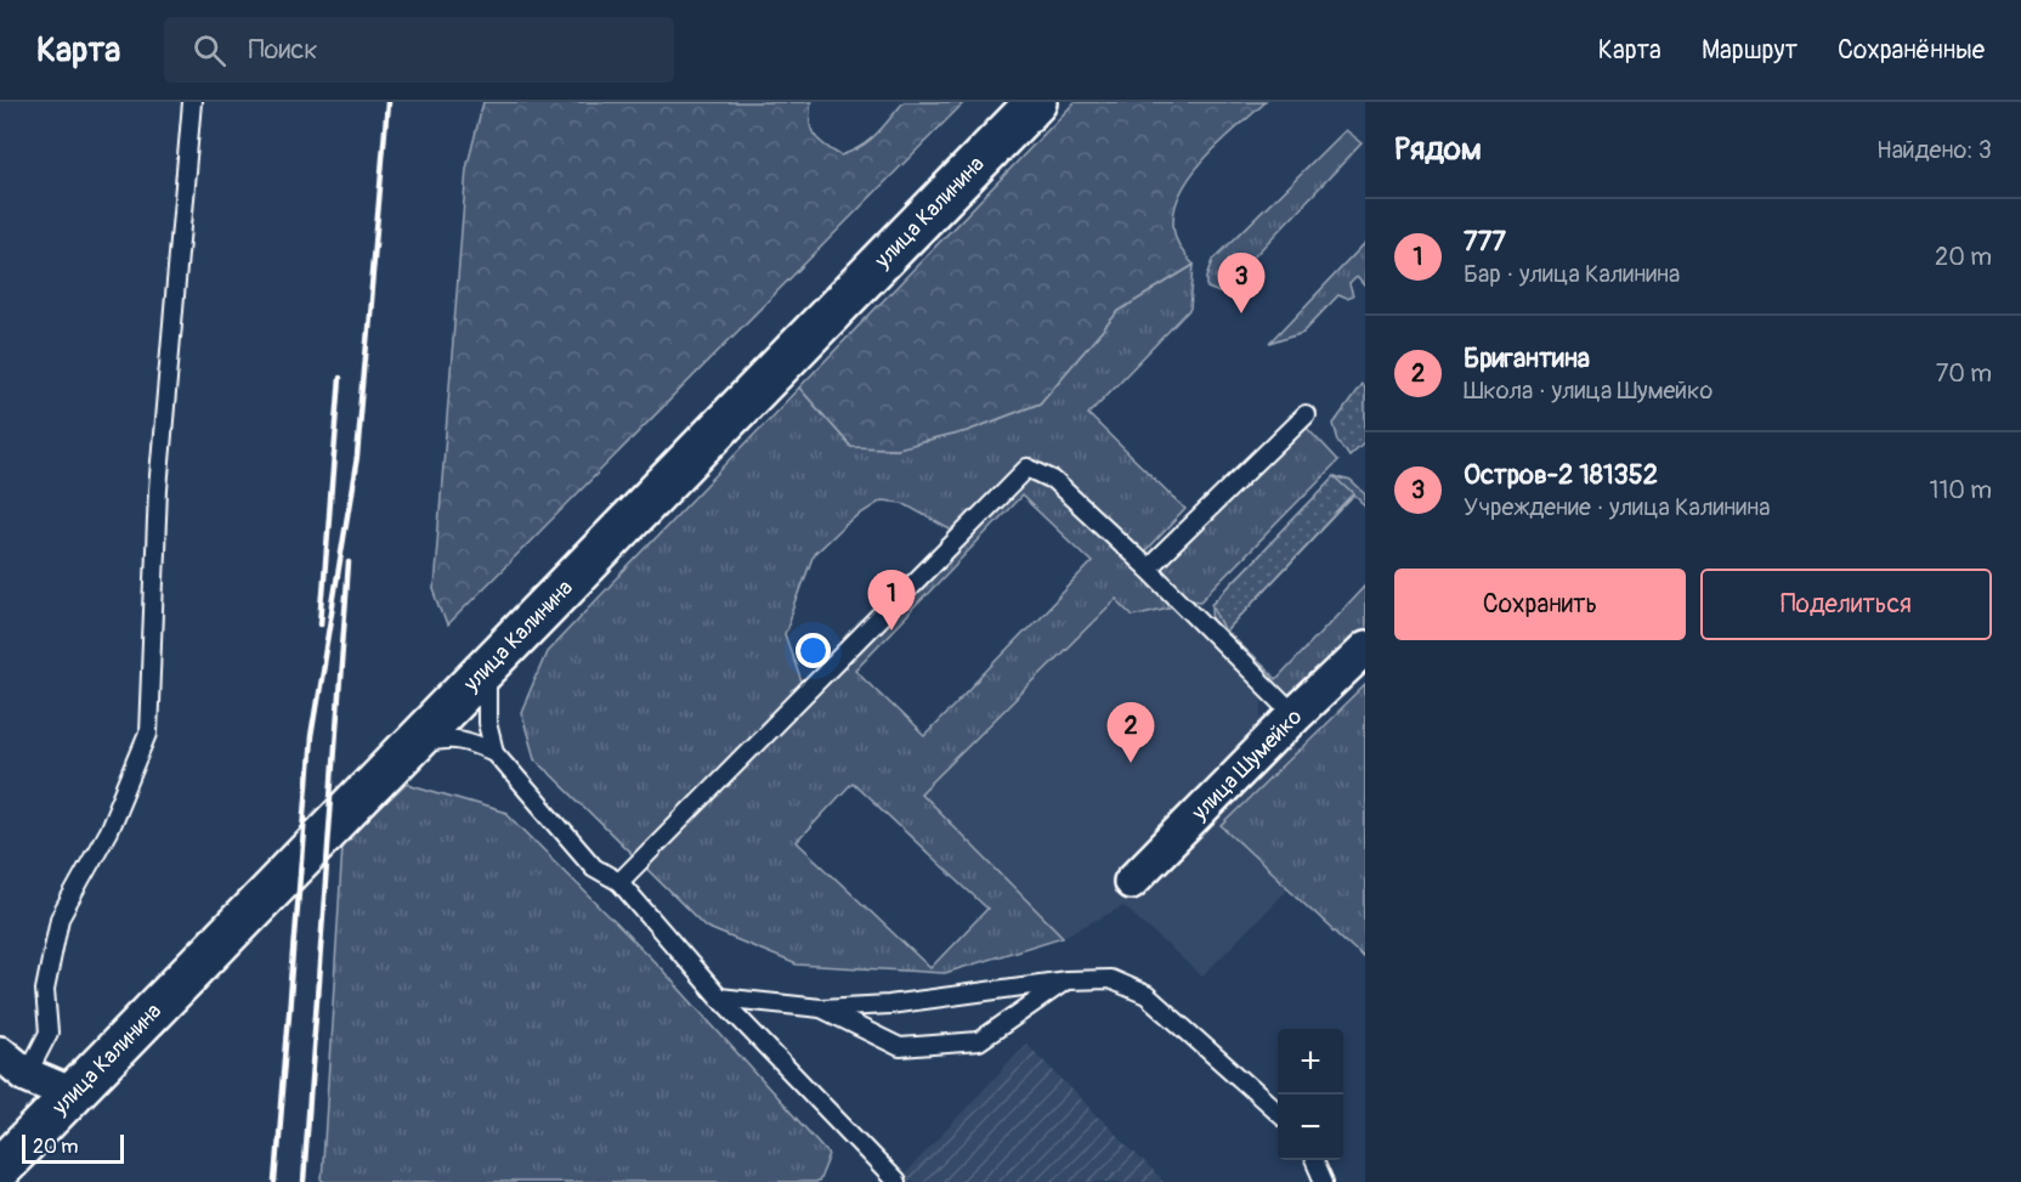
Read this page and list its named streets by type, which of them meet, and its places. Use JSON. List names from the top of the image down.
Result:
{
  "streets": {
    "main road": ["улица Калинина"],
    "street": ["улица Шумейко"]
  },
  "scale_bar": "20 m",
  "page": {
    "header": "Карта",
    "search": "Поиск",
    "nav": ["Карта", "Маршрут", "Сохранённые"],
    "heading": ["Рядом", "Найдено: 3"],
    "list": [
      {
        "mark": "1",
        "name": "777",
        "note": "Бар · улица Калинина",
        "value": "20 m"
      },
      {
        "mark": "2",
        "name": "Бригантина",
        "note": "Школа · улица Шумейко",
        "value": "70 m"
      },
      {
        "mark": "3",
        "name": "Остров-2 181352",
        "note": "Учреждение · улица Калинина",
        "value": "110 m"
      }
    ],
    "pins": ["3", "1", "2"],
    "buttons": ["Сохранить", "Поделиться"],
    "map_buttons": ["+", "−"],
    "scale": "20 m"
  }
}
